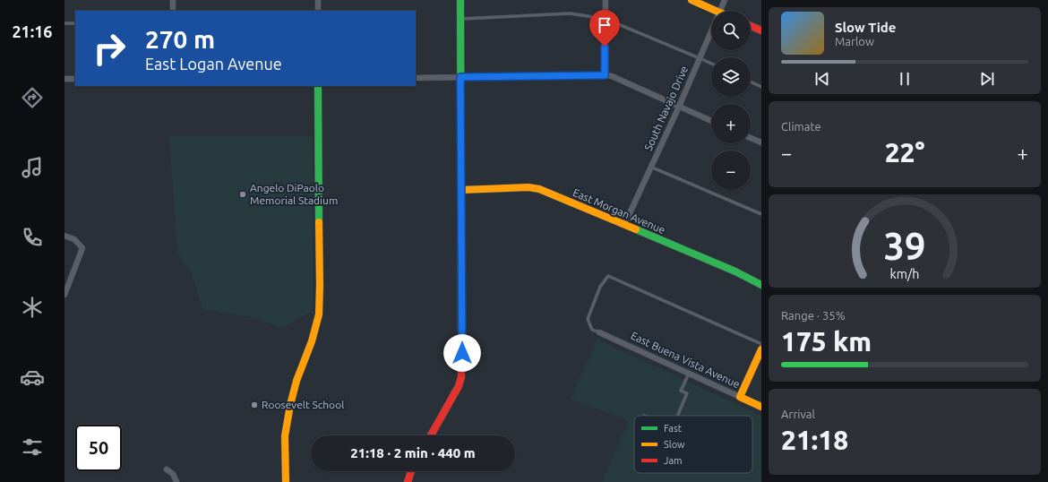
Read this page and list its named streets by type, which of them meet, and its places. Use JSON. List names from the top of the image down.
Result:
{
  "streets": {
    "street": ["South Navajo Drive", "East Morgan Avenue", "East Buena Vista Avenue"]
  },
  "crossings": [
    ["South Navajo Drive", "East Morgan Avenue"]
  ],
  "places": ["Angelo DiPaolo Memorial Stadium", "Roosevelt School"],
  "legend": ["Fast", "Slow", "Jam"],
  "page": {
    "tabs": "21:16",
    "map_buttons": ["+", "−"],
    "turn": ["270 m", "East Logan Avenue"],
    "song": ["Slow Tide", "Marlow"],
    "tile": [
      "Climate",
      ["Range · 35%", "175 km"],
      ["Arrival", "21:18"]
    ],
    "heat": ["−", "22°", "+"],
    "limit": "50",
    "trip": "21:18 · 2 min · 440 m",
    "gauge": ["39", "km/h"]
  }
}
